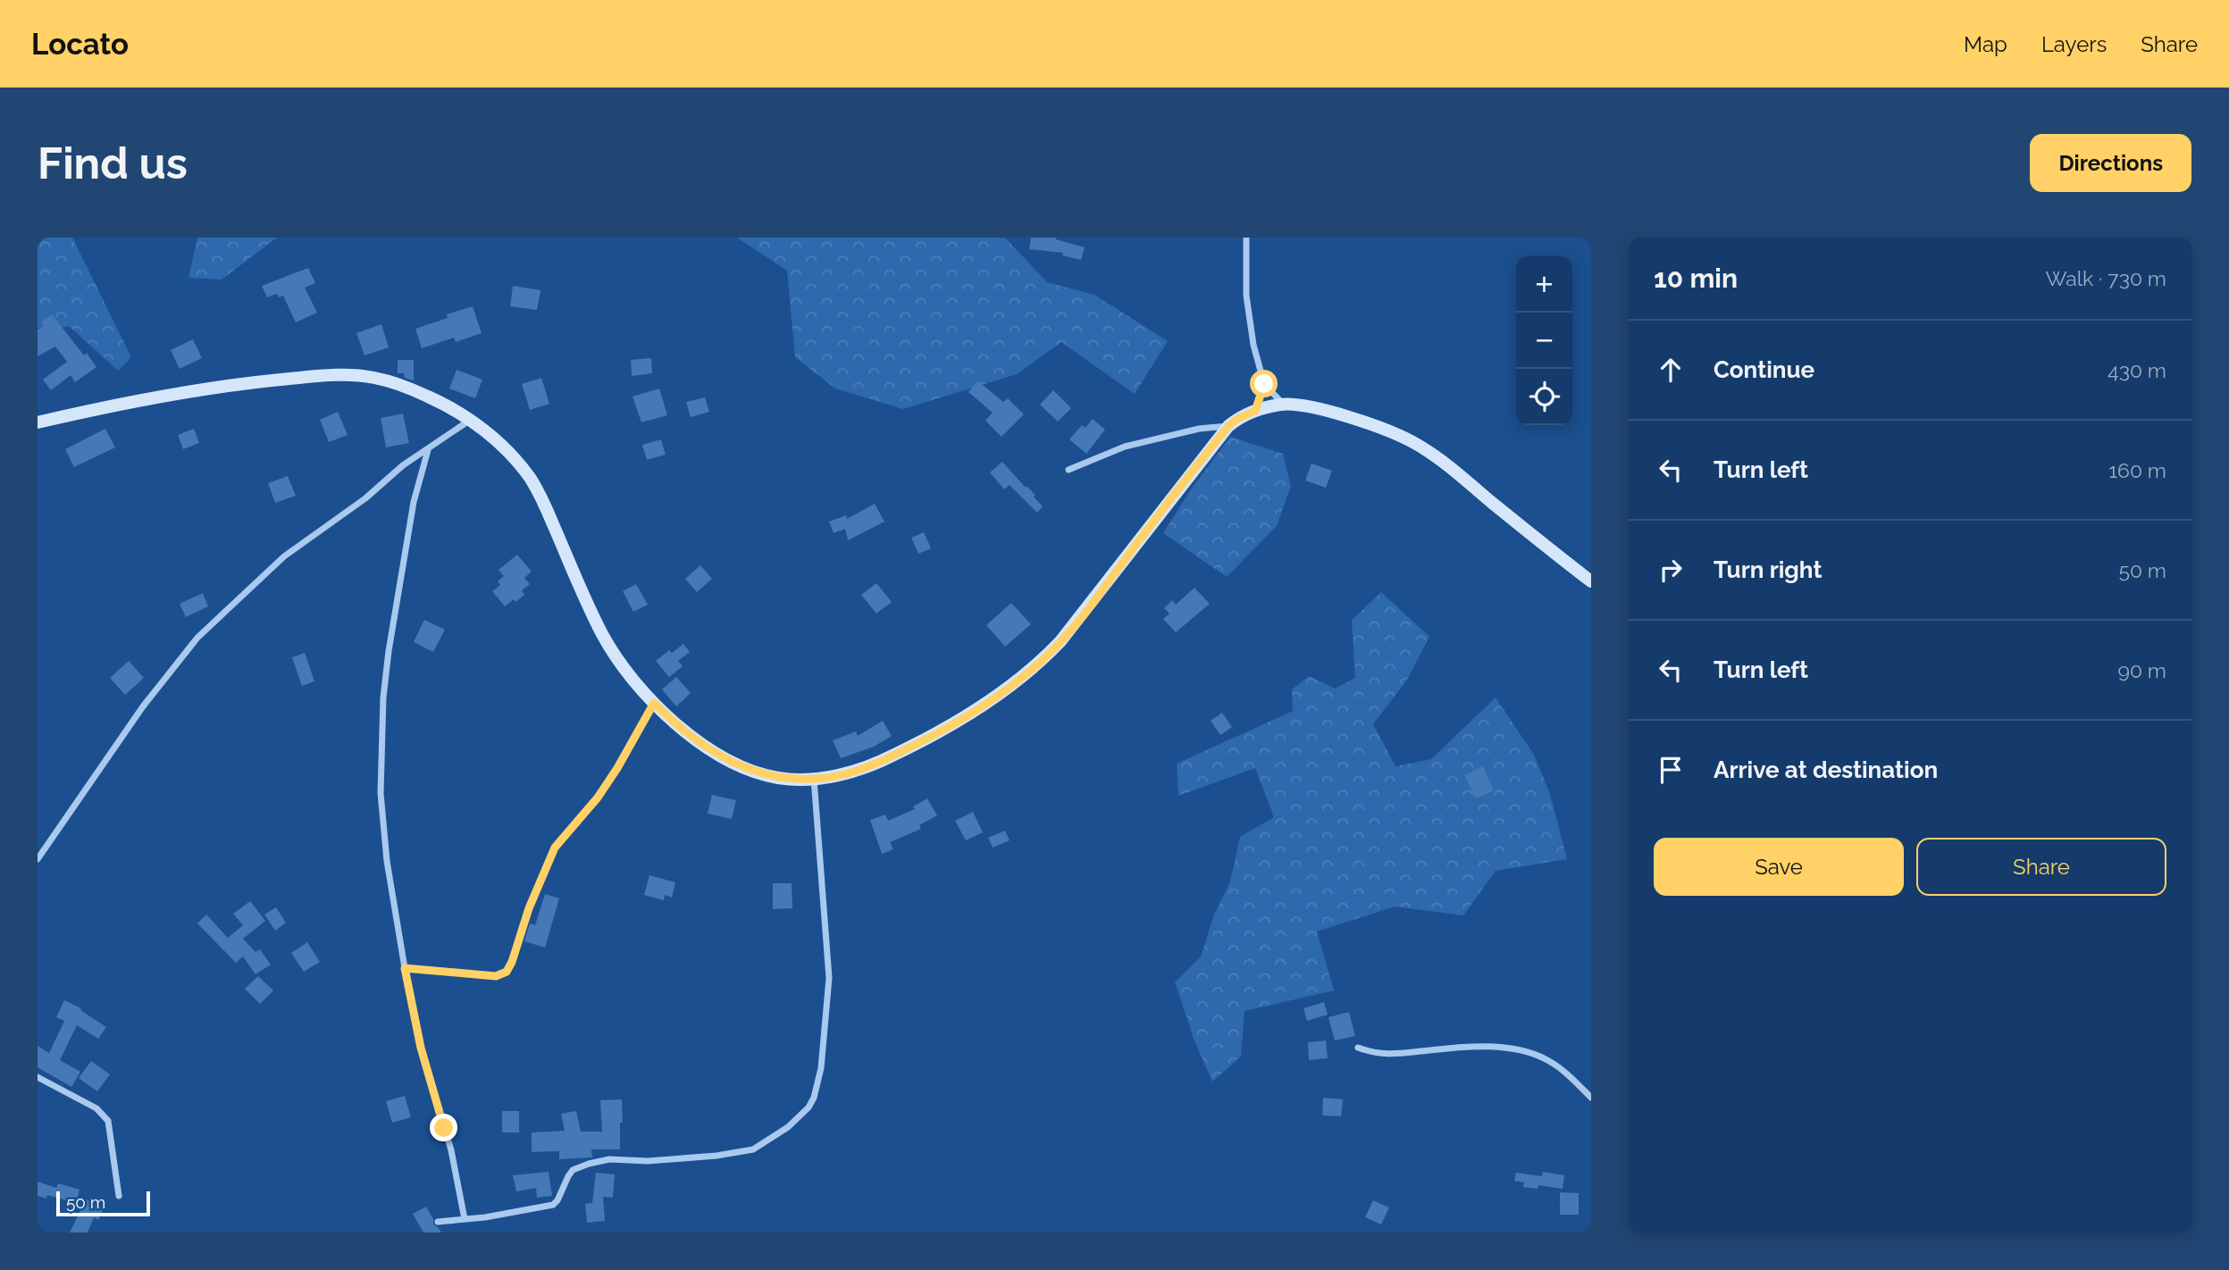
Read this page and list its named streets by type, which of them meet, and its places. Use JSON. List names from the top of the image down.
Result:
{
  "scale_bar": "50 m",
  "page": {
    "header": "Locato",
    "nav": ["Map", "Layers", "Share"],
    "buttons": [
      "Directions",
      ["Save", "Share"]
    ],
    "title": "Find us",
    "heading": ["10 min", "Walk · 730 m"],
    "map_buttons": ["+", "−"],
    "list": [
      ["Continue", "430 m"],
      ["Turn left", "160 m"],
      ["Turn right", "50 m"],
      ["Turn left", "90 m"],
      "Arrive at destination"
    ],
    "scale": "50 m"
  }
}
